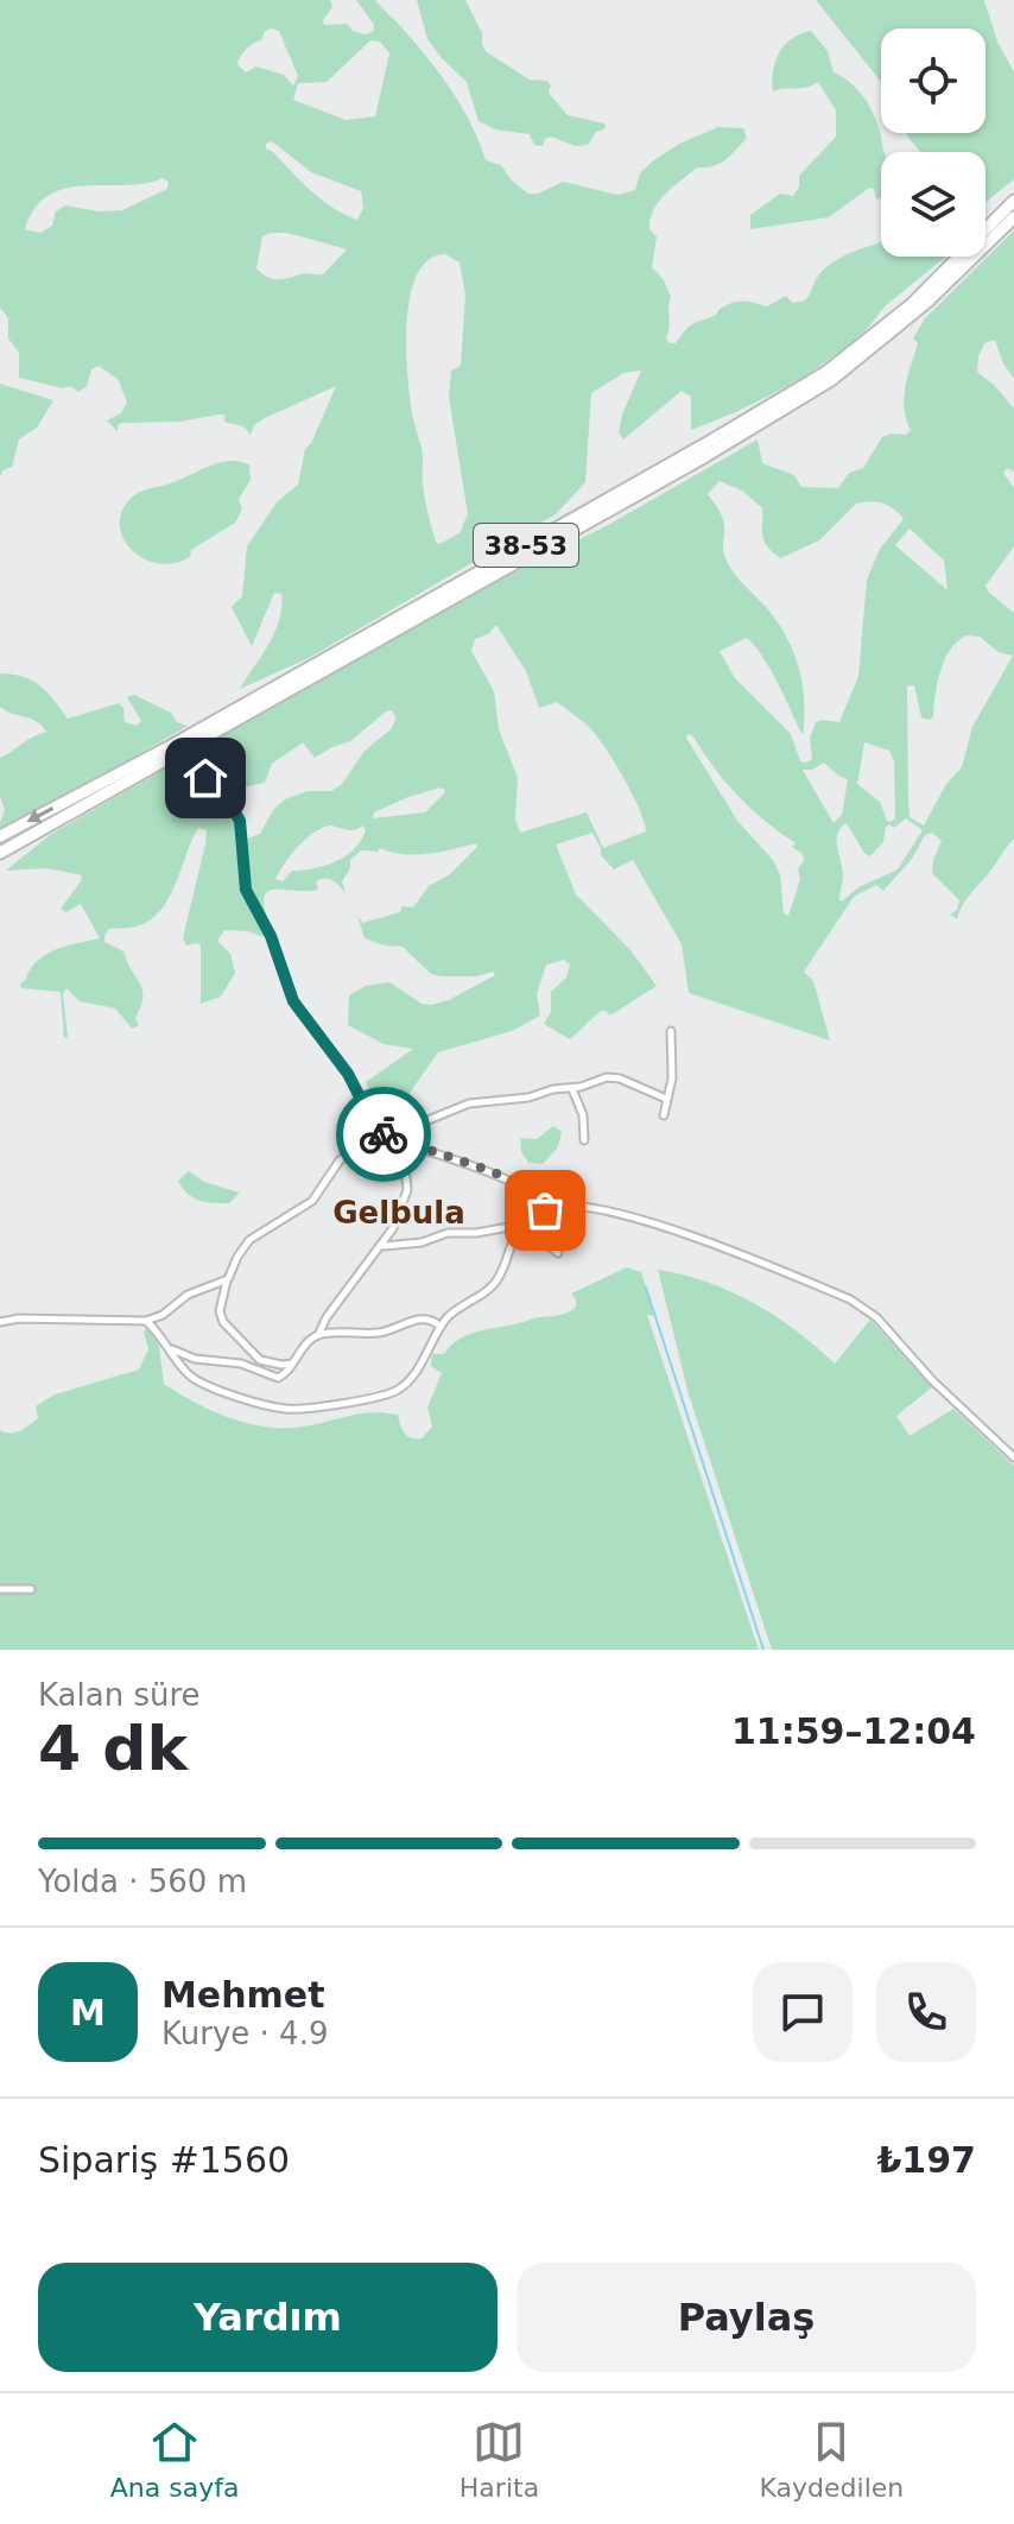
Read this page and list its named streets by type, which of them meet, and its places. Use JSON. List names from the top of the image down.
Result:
{
  "streets": {
    "highway": ["38-53"]
  },
  "districts": ["Gelbula"],
  "page": {
    "heading": ["4 dk", "Kalan süre", "11:59–12:04"],
    "panel": [
      "Mehmet",
      "Kurye · 4.9",
      "Sipariş #1560",
      "₺197"
    ],
    "bar": "Yolda · 560 m",
    "round": "M",
    "buttons": ["Yardım", "Paylaş"],
    "tabs": ["Ana sayfa", "Harita", "Kaydedilen"]
  }
}
